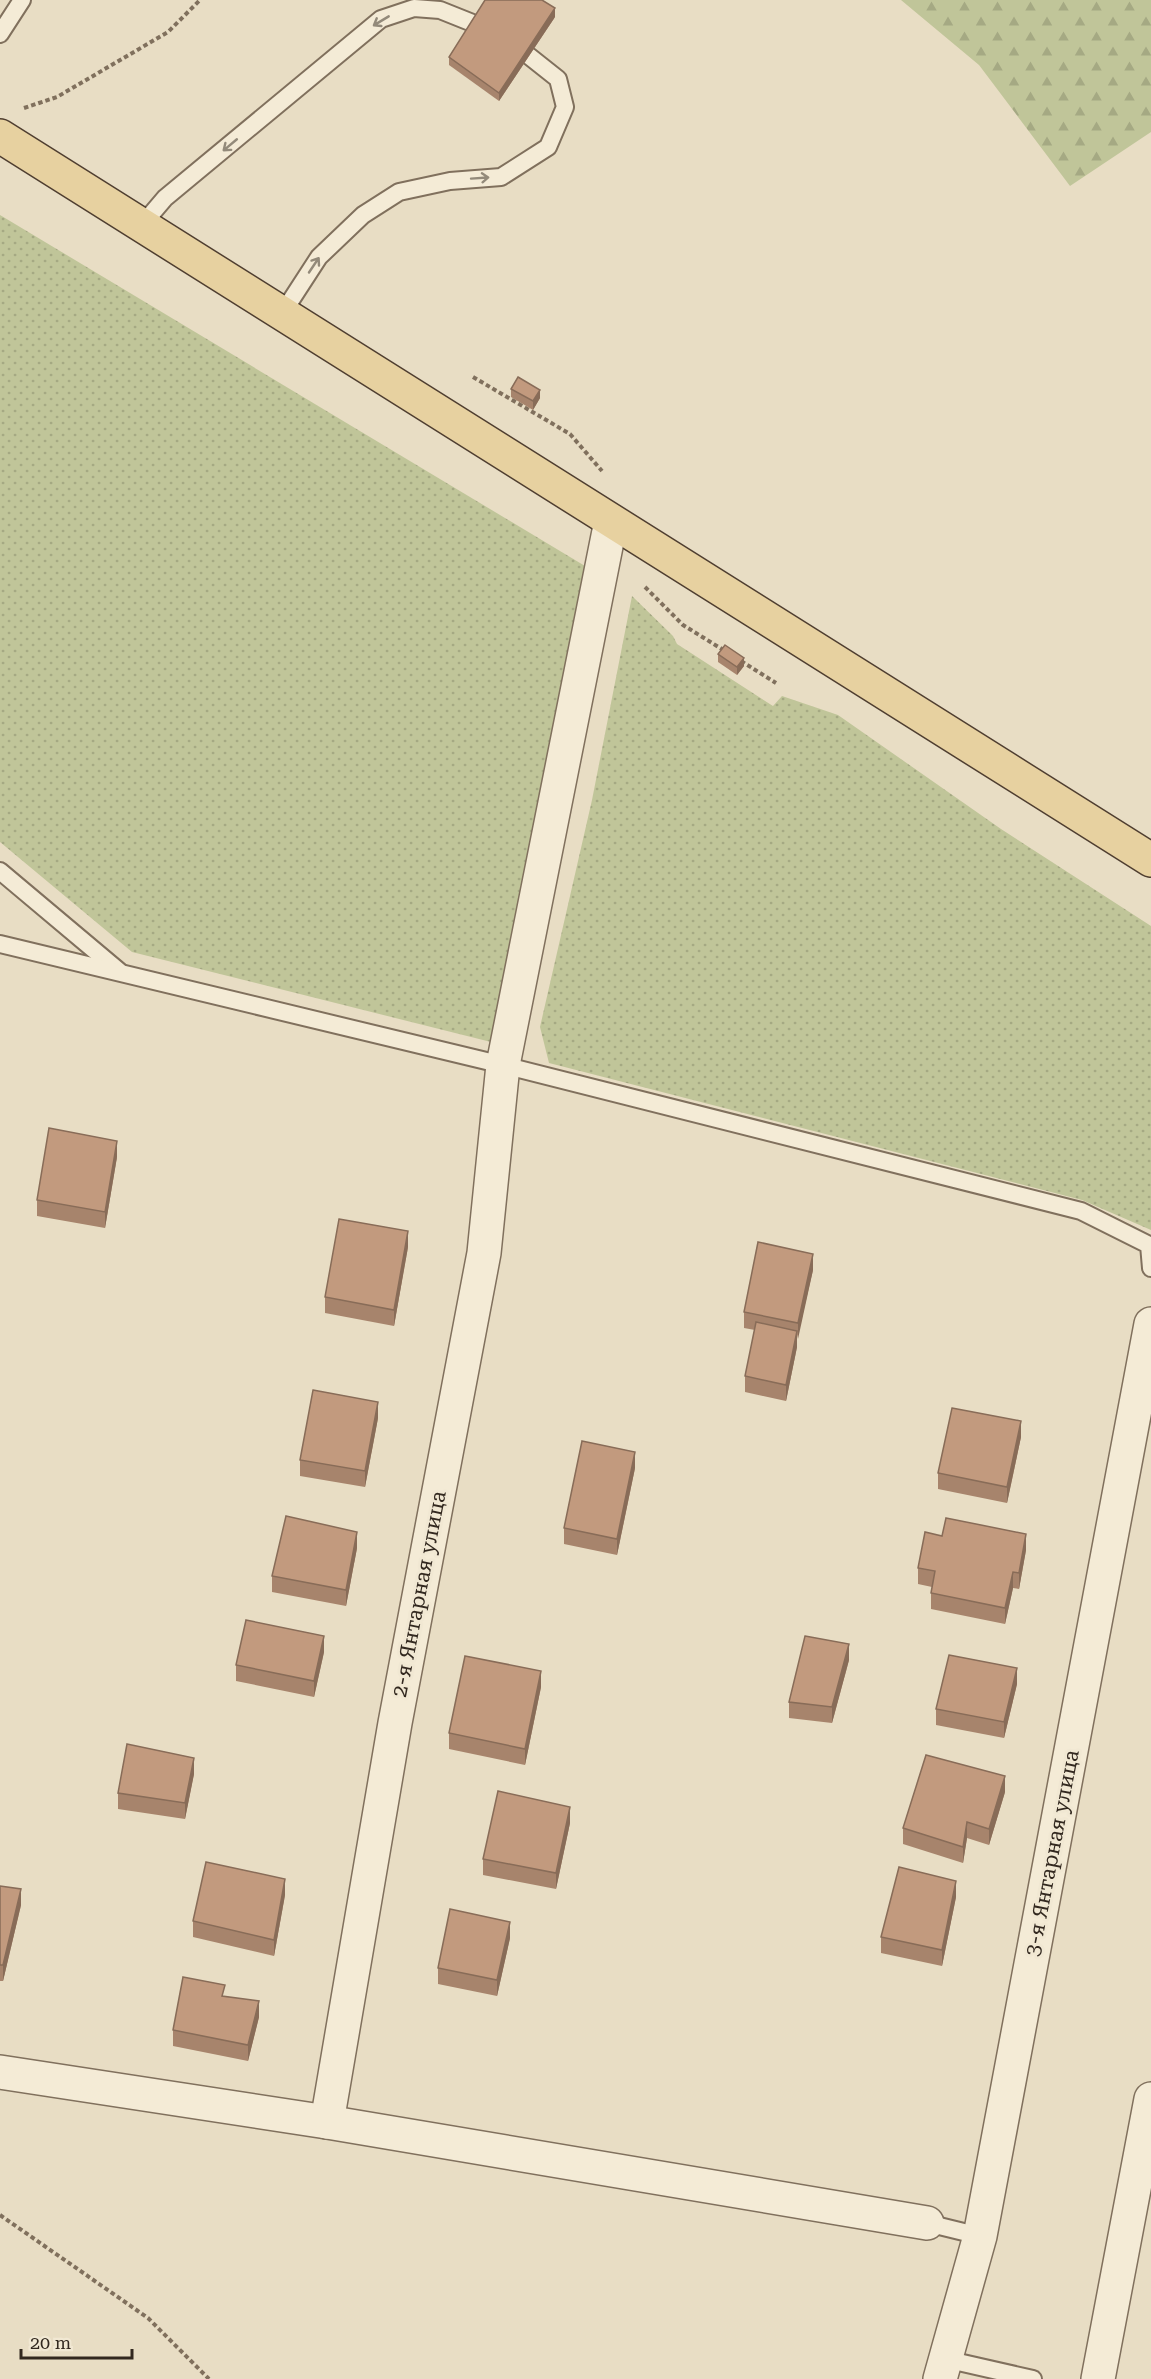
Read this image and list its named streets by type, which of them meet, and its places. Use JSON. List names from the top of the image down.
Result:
{
  "streets": {
    "street": ["2-я Янтарная улица", "3-я Янтарная улица"]
  },
  "scale_bar": "20 m"
}
